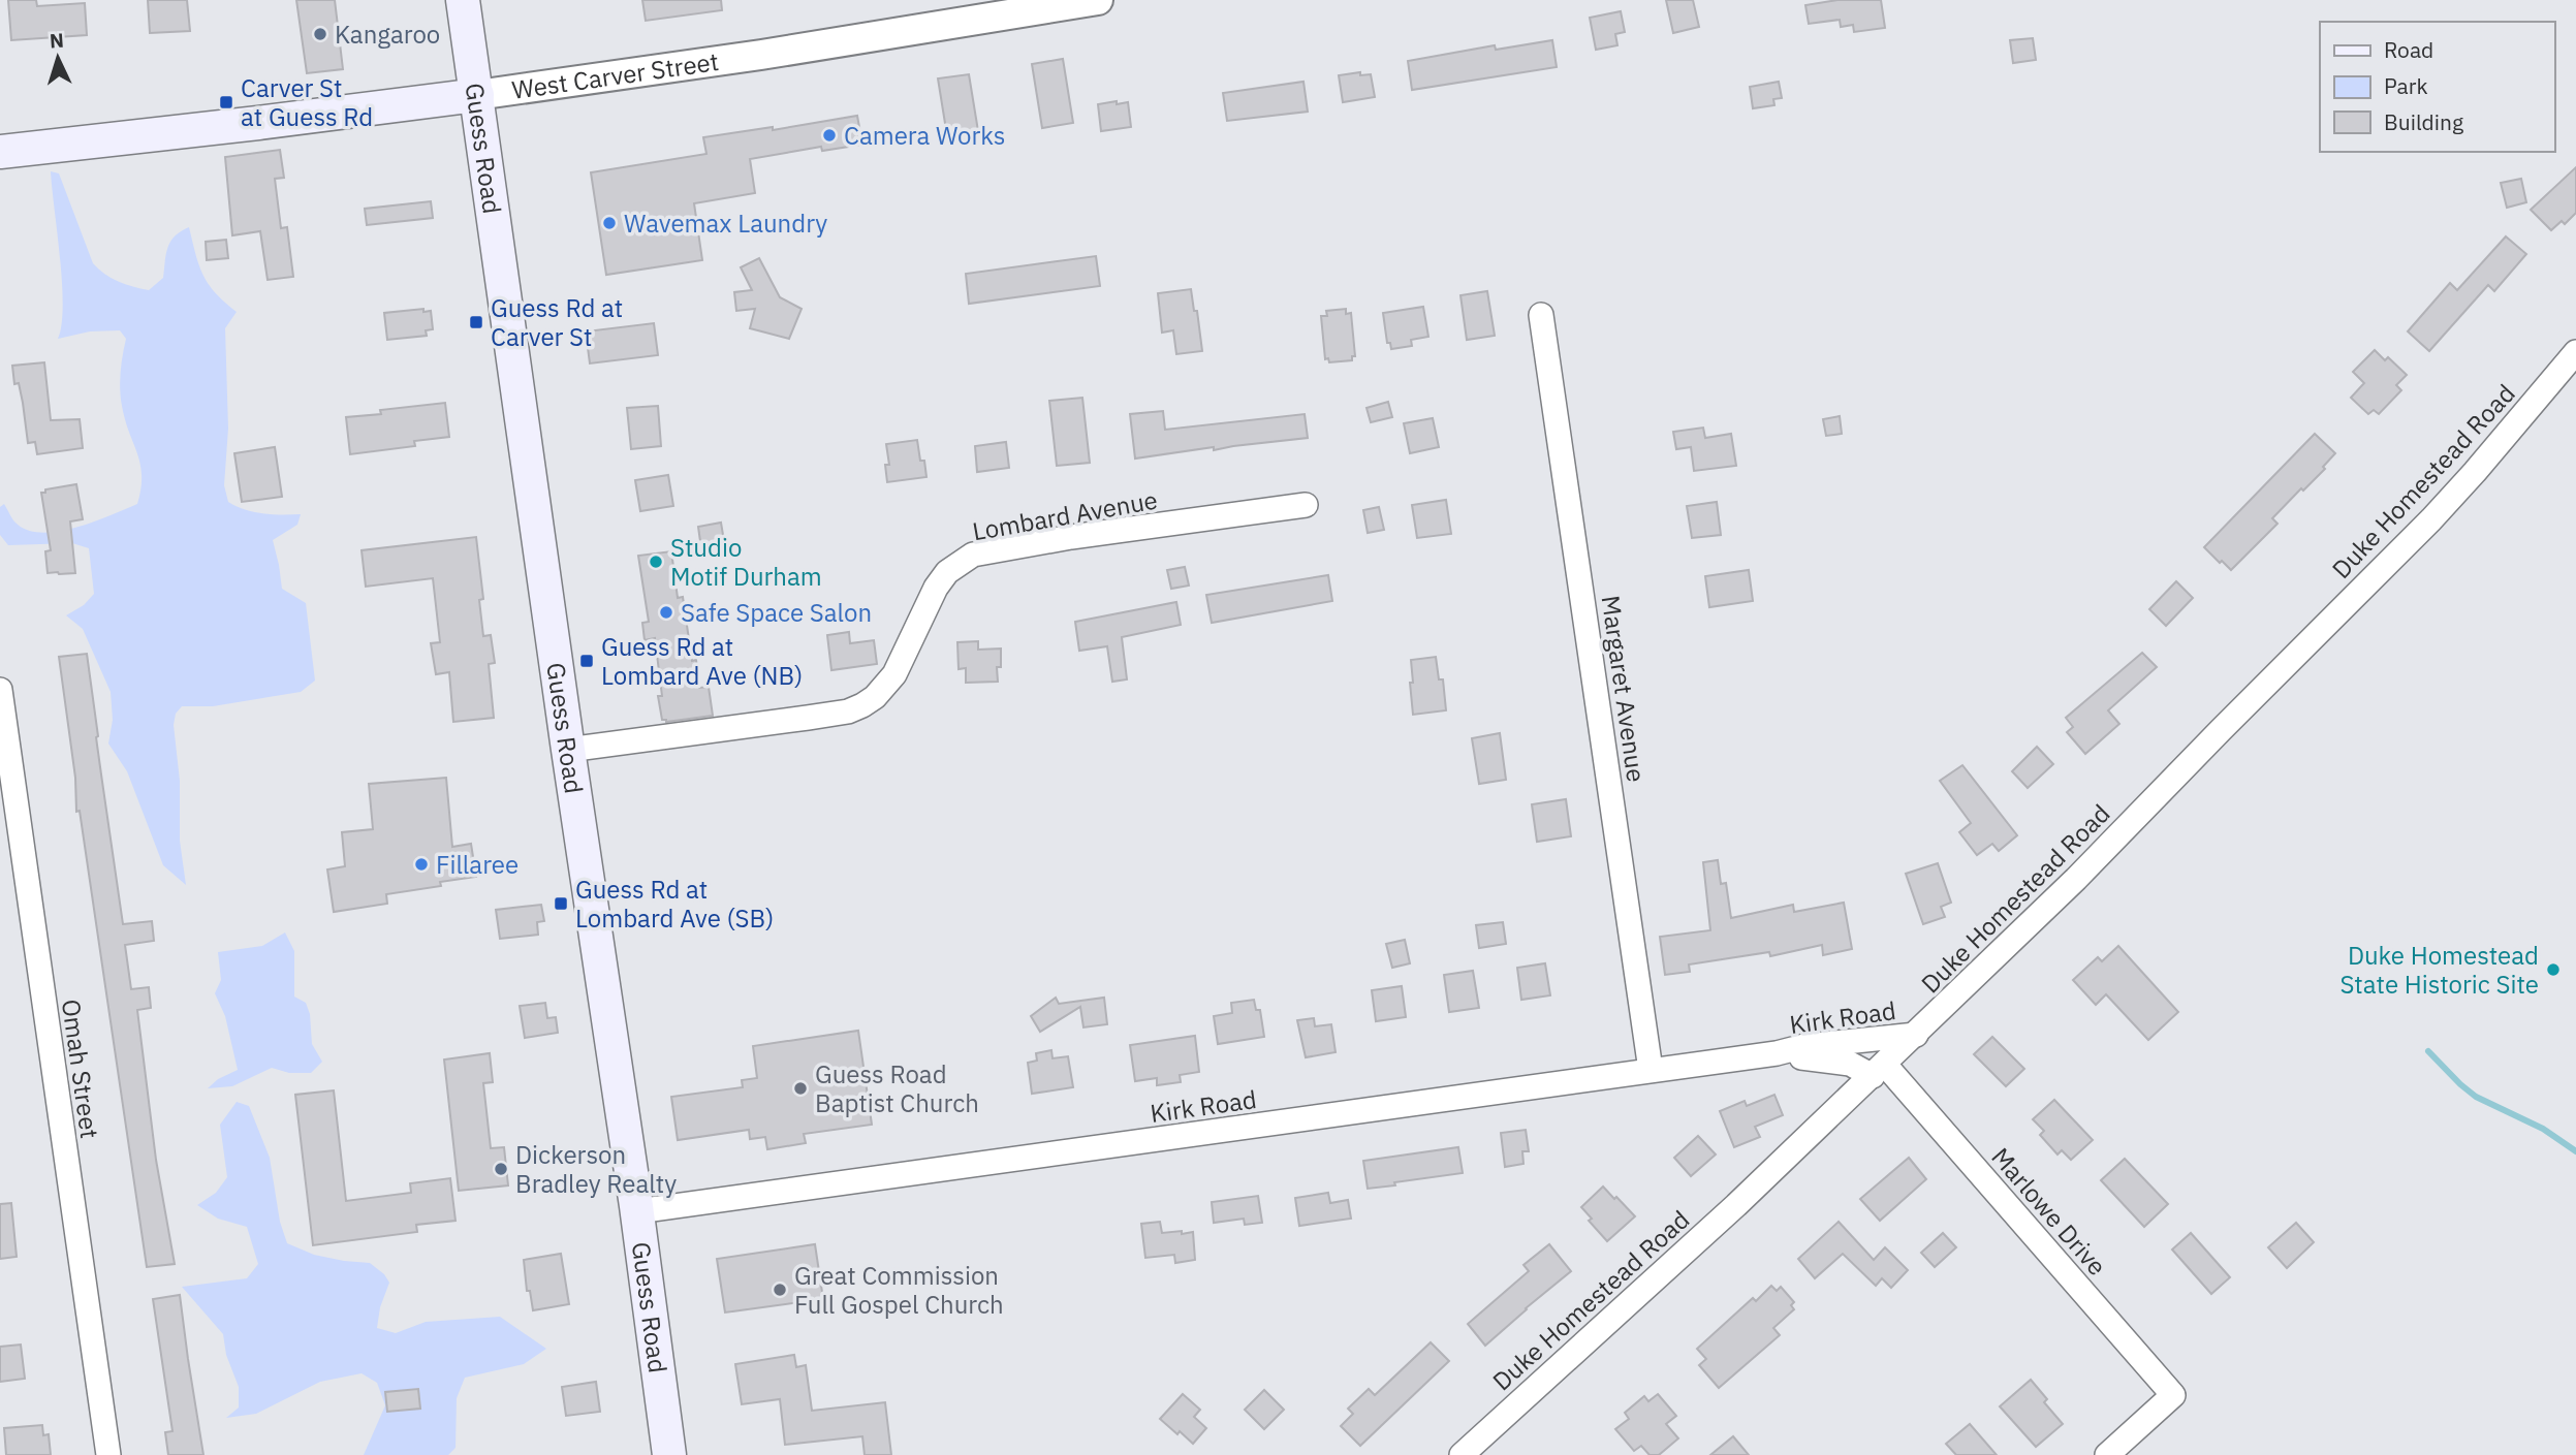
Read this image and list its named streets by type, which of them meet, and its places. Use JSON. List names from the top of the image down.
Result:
{
  "streets": {
    "main road": ["West Carver Street", "Guess Road"],
    "street": [
      "Duke Homestead Road",
      "Lombard Avenue",
      "Margaret Avenue",
      "Kirk Road",
      "Omah Street",
      "Marlowe Drive"
    ]
  },
  "crossings": [
    ["West Carver Street", "Guess Road"],
    ["Guess Road", "Lombard Avenue"],
    ["Guess Road", "Kirk Road"],
    ["Duke Homestead Road", "Kirk Road"],
    ["Duke Homestead Road", "Marlowe Drive"],
    ["Margaret Avenue", "Kirk Road"],
    ["Kirk Road", "Marlowe Drive"]
  ],
  "places": {
    "other": [
      "Kangaroo",
      "Camera Works",
      "Wavemax Laundry",
      "Studio Motif Durham",
      "Safe Space Salon",
      "Fillaree",
      "Duke Homestead State Historic Site",
      "Guess Road Baptist Church",
      "Dickerson Bradley Realty",
      "Great Commission Full Gospel Church"
    ],
    "transit": [
      "Carver St at Guess Rd",
      "Guess Rd at Carver St",
      "Guess Rd at Lombard Ave (NB)",
      "Guess Rd at Lombard Ave (SB)"
    ]
  },
  "legend": ["Road", "Park", "Building"],
  "north": "top"
}
